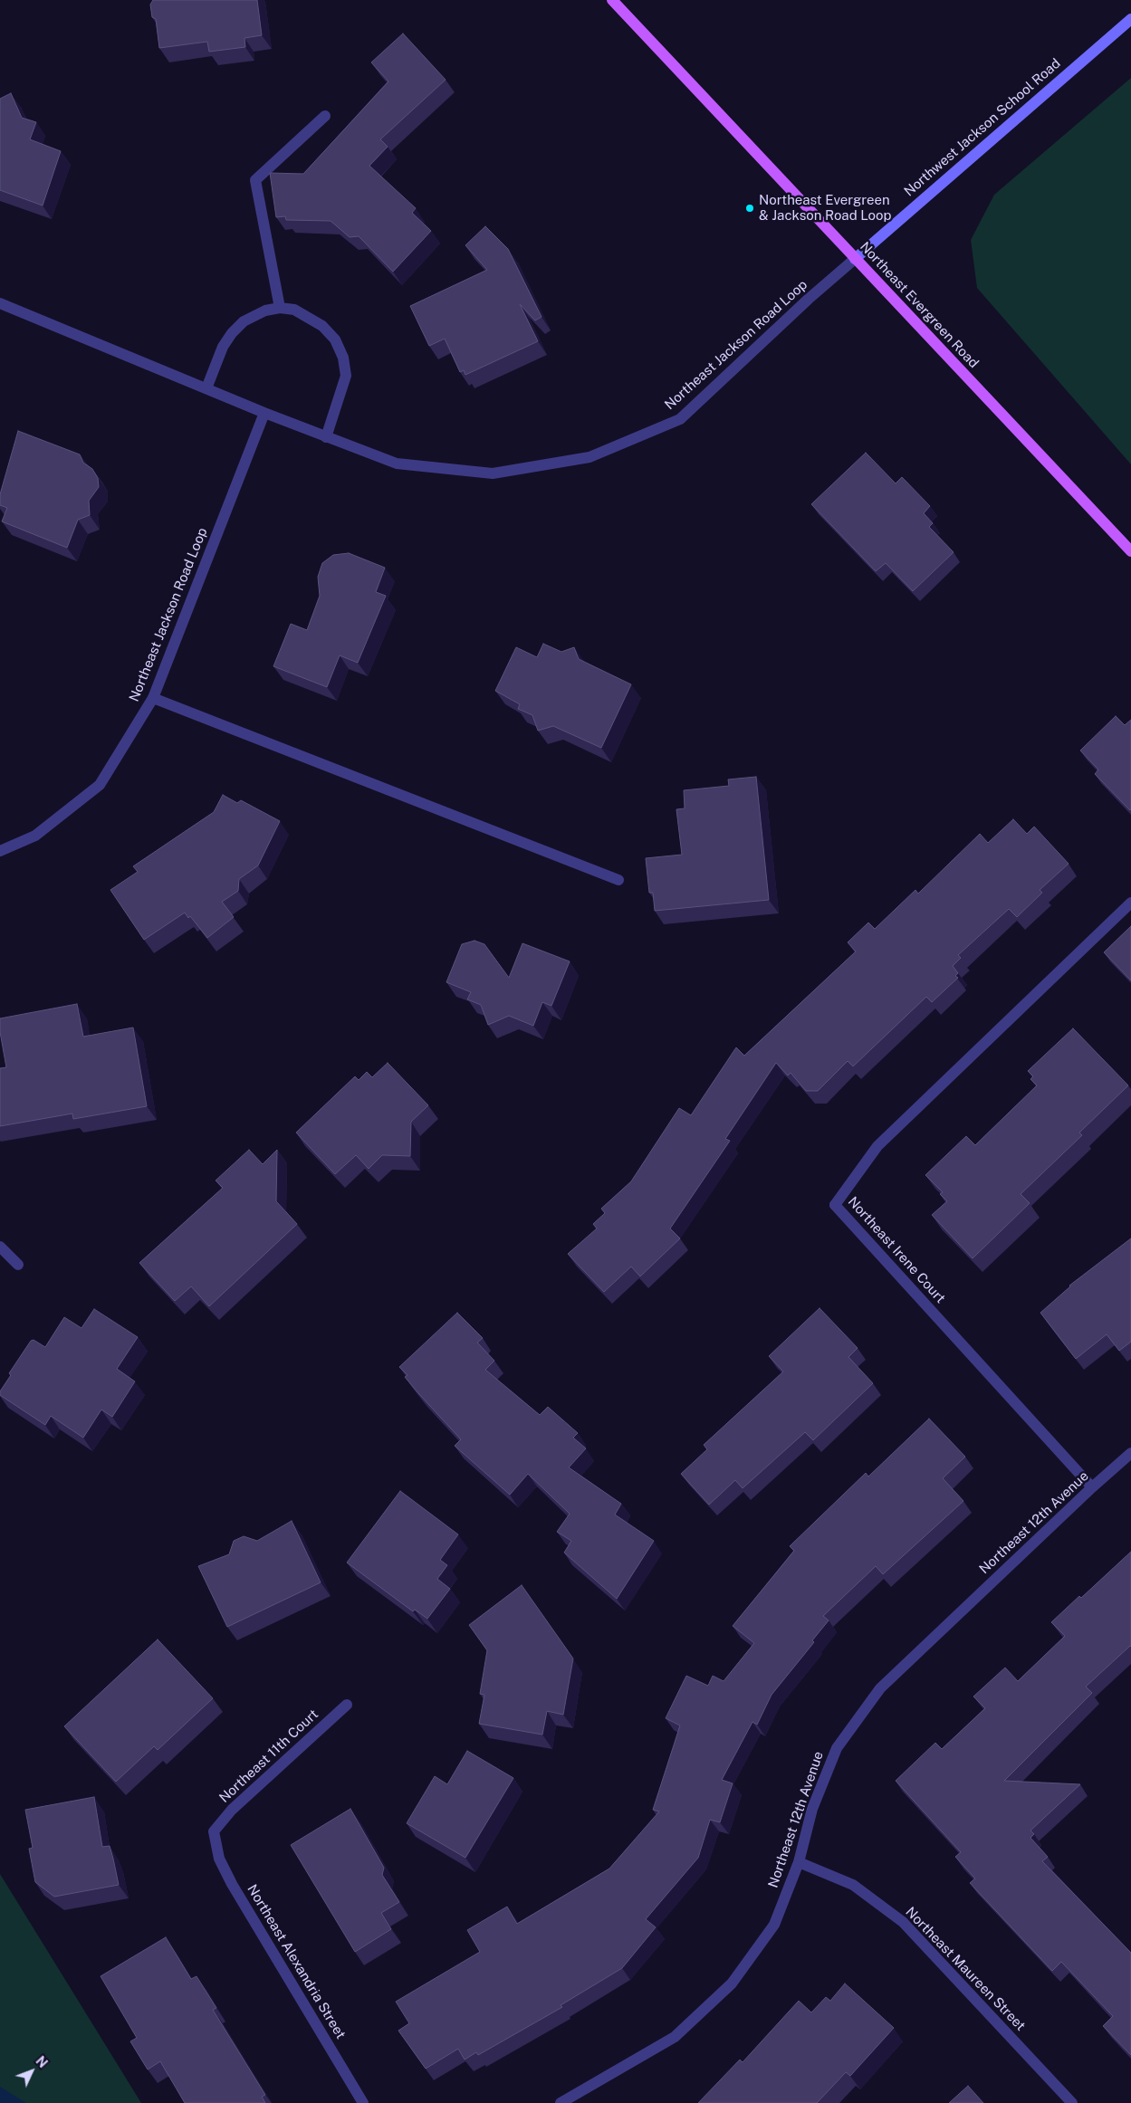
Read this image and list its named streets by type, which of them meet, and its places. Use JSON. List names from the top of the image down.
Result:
{
  "streets": {
    "main road": ["Northwest Jackson School Road", "Northeast Evergreen Road"],
    "street": [
      "Northeast Jackson Road Loop",
      "Northeast Irene Court",
      "Northeast 12th Avenue",
      "Northeast 11th Court",
      "Northeast Alexandria Street",
      "Northeast Maureen Street"
    ]
  },
  "crossings": [
    ["Northwest Jackson School Road", "Northeast Evergreen Road"],
    ["Northwest Jackson School Road", "Northeast Jackson Road Loop"],
    ["Northeast Evergreen Road", "Northeast Jackson Road Loop"],
    ["Northeast Irene Court", "Northeast 12th Avenue"],
    ["Northeast 12th Avenue", "Northeast Maureen Street"],
    ["Northeast 11th Court", "Northeast Alexandria Street"]
  ],
  "places": ["Northeast Evergreen & Jackson Road Loop"],
  "north": "top right"
}
